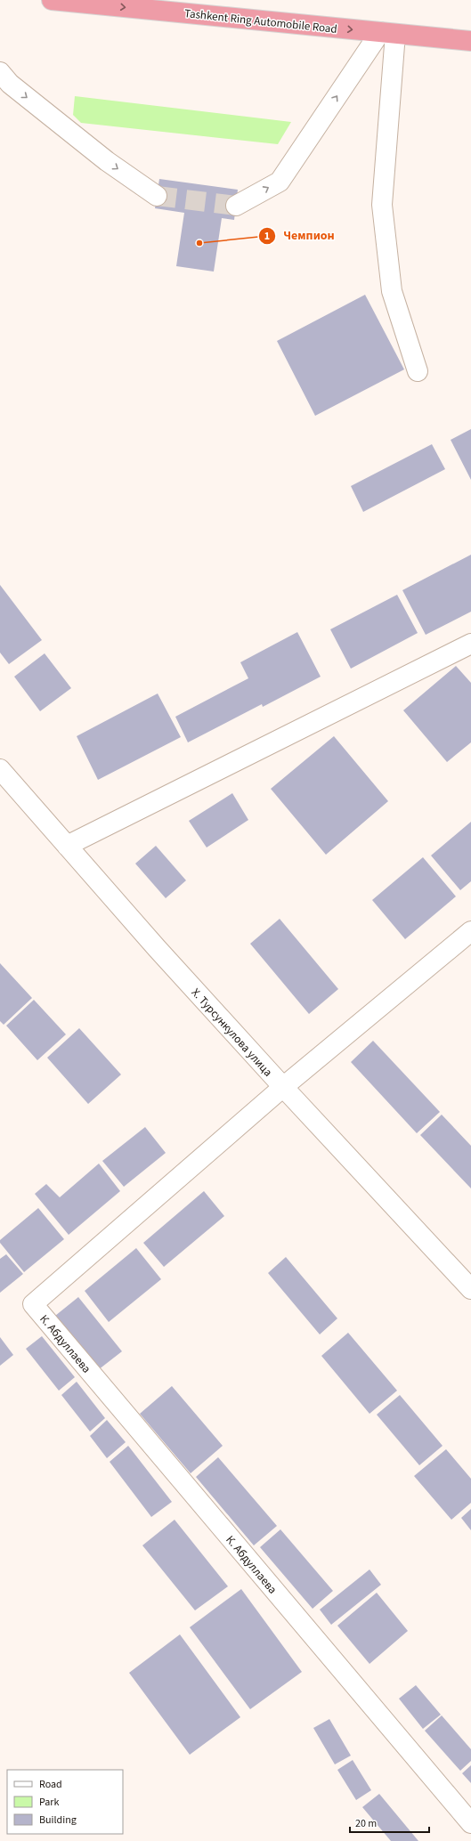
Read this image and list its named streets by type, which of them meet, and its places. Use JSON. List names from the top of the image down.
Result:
{
  "streets": {
    "highway": ["Tashkent Ring Automobile Road"],
    "street": ["Х. Турсункулова улица", "К. Абдуллаева"]
  },
  "crossings": [
    ["Х. Турсункулова улица", "К. Абдуллаева"]
  ],
  "one_way": ["Tashkent Ring Automobile Road"],
  "places": ["Чемпион"],
  "legend": ["Road", "Park", "Building"],
  "scale_bar": "20 m"
}
